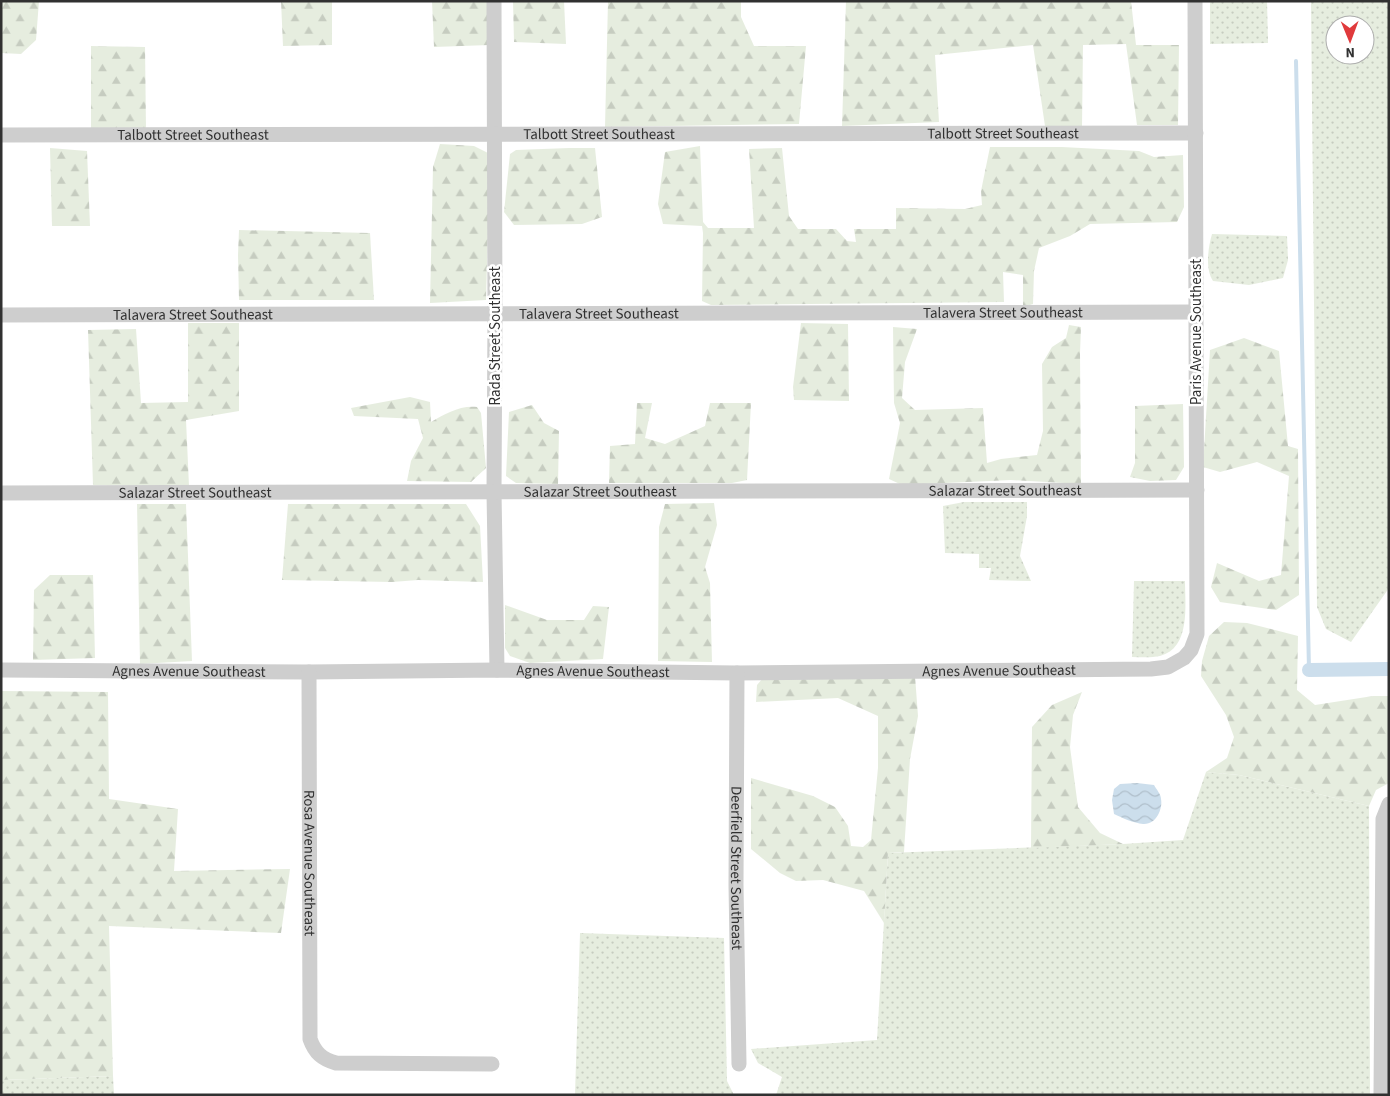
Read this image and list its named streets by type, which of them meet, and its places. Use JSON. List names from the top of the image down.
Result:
{
  "streets": {
    "street": [
      "Talbott Street Southeast",
      "Talavera Street Southeast",
      "Paris Avenue Southeast",
      "Rada Street Southeast",
      "Salazar Street Southeast",
      "Agnes Avenue Southeast",
      "Rosa Avenue Southeast",
      "Deerfield Street Southeast"
    ]
  },
  "crossings": [
    ["Talbott Street Southeast", "Paris Avenue Southeast"],
    ["Talbott Street Southeast", "Rada Street Southeast"],
    ["Talavera Street Southeast", "Paris Avenue Southeast"],
    ["Talavera Street Southeast", "Rada Street Southeast"],
    ["Paris Avenue Southeast", "Salazar Street Southeast"],
    ["Paris Avenue Southeast", "Agnes Avenue Southeast"],
    ["Rada Street Southeast", "Salazar Street Southeast"],
    ["Rada Street Southeast", "Agnes Avenue Southeast"],
    ["Agnes Avenue Southeast", "Rosa Avenue Southeast"],
    ["Agnes Avenue Southeast", "Deerfield Street Southeast"]
  ],
  "north": "bottom"
}
